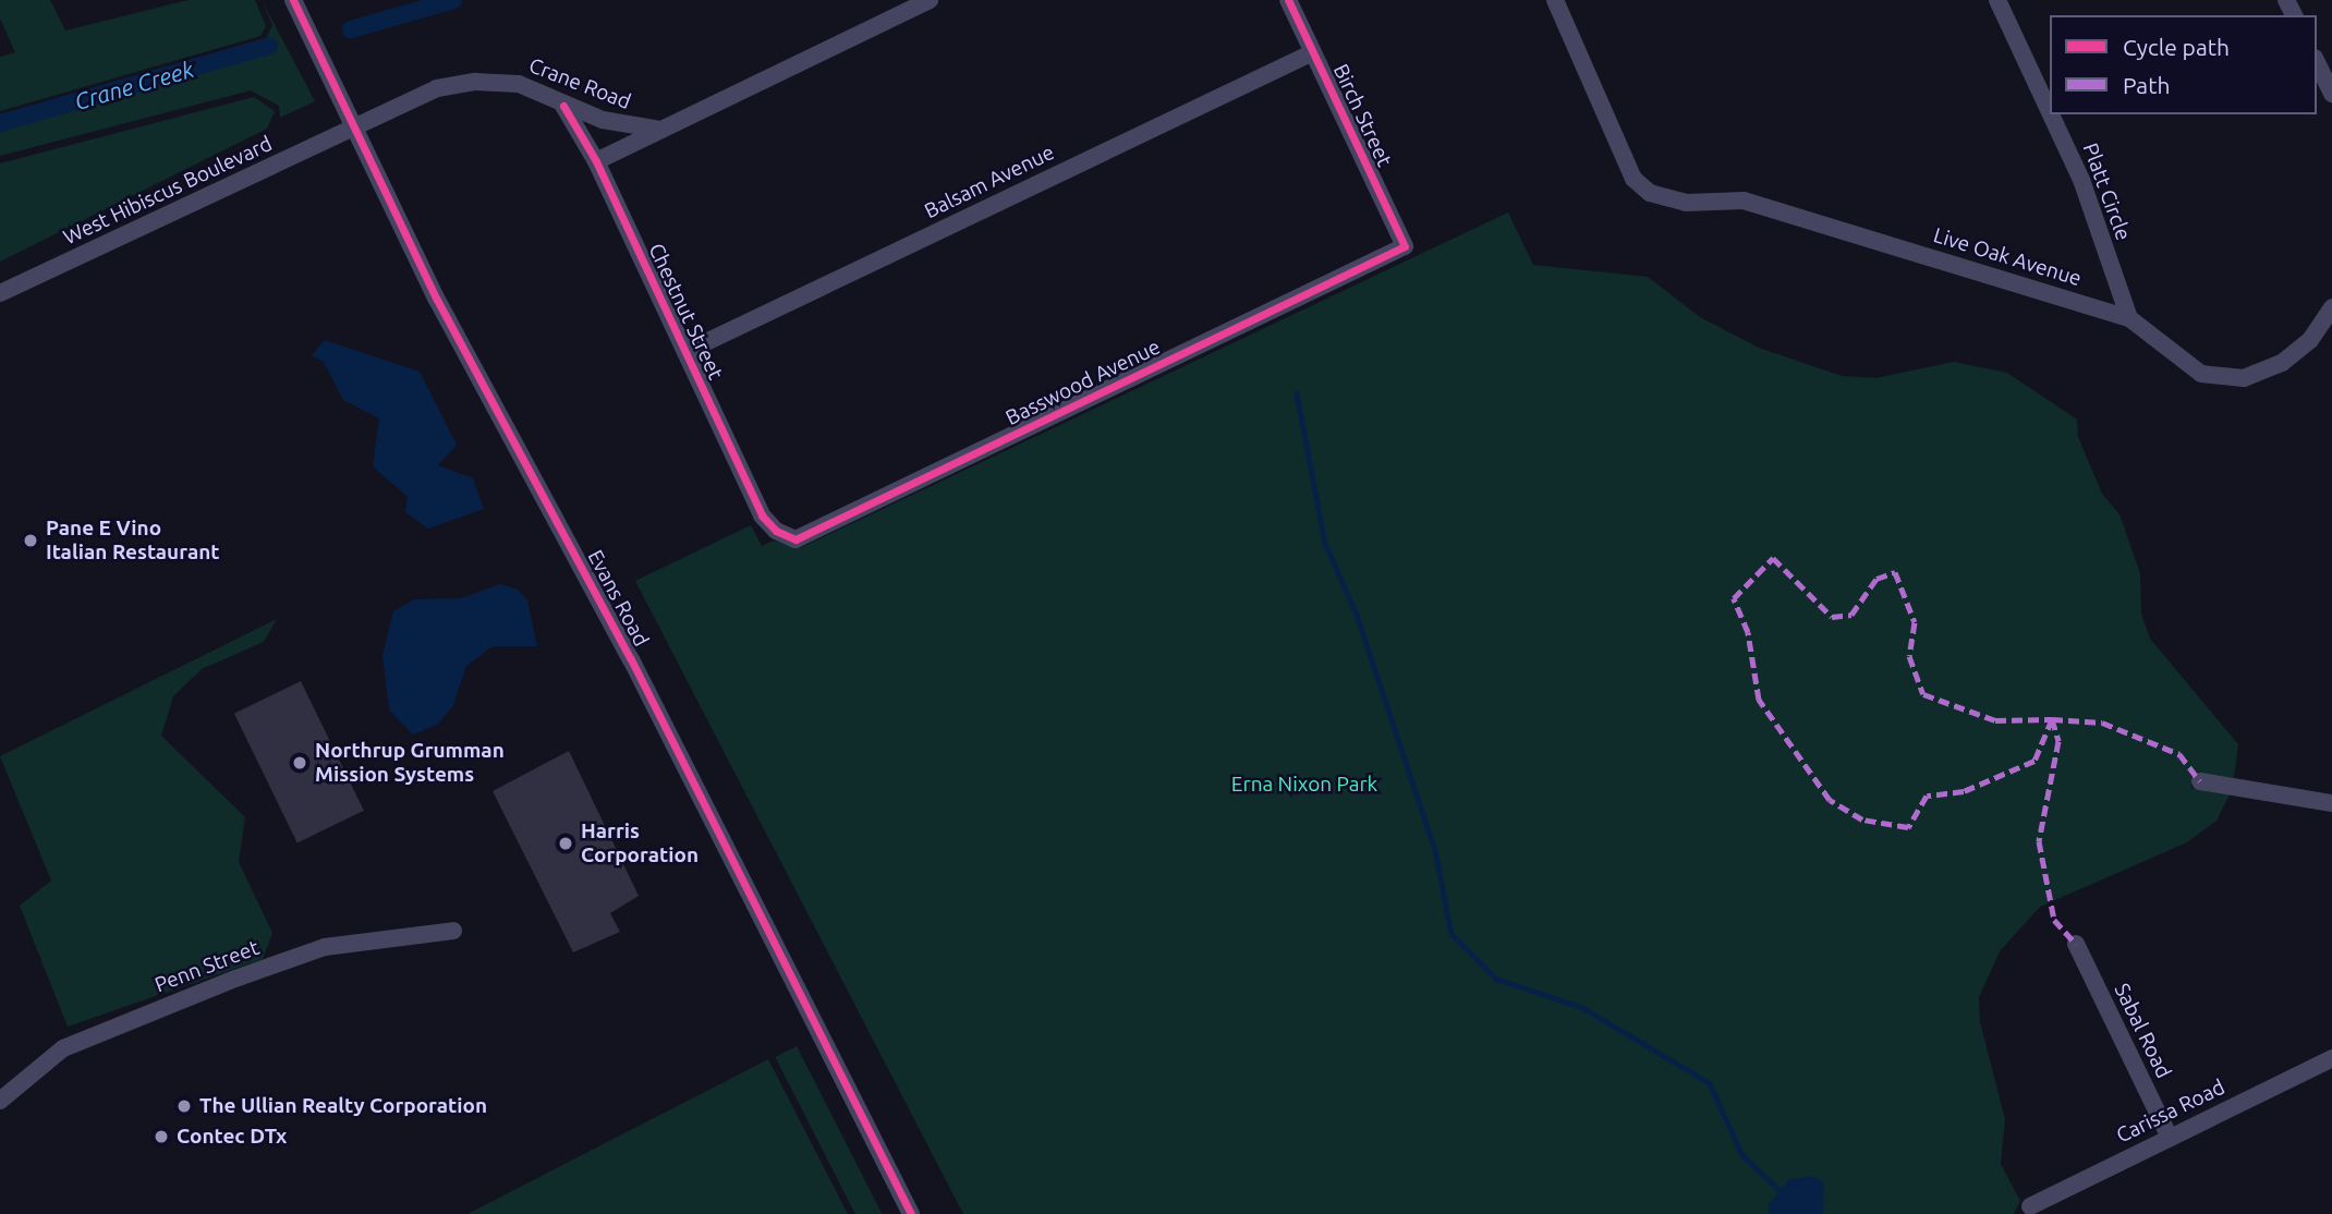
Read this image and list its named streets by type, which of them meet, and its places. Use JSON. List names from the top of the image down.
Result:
{
  "streets": {
    "street": [
      "Crane Road",
      "Birch Street",
      "Balsam Avenue",
      "West Hibiscus Boulevard",
      "Platt Circle",
      "Live Oak Avenue",
      "Chestnut Street",
      "Basswood Avenue",
      "Evans Road",
      "Penn Street",
      "Sabal Road",
      "Carissa Road"
    ]
  },
  "crossings": [
    ["Crane Road", "West Hibiscus Boulevard"],
    ["Crane Road", "Chestnut Street"],
    ["Crane Road", "Evans Road"],
    ["Birch Street", "Balsam Avenue"],
    ["Birch Street", "Basswood Avenue"],
    ["Balsam Avenue", "Chestnut Street"],
    ["West Hibiscus Boulevard", "Evans Road"],
    ["Platt Circle", "Live Oak Avenue"],
    ["Chestnut Street", "Basswood Avenue"],
    ["Sabal Road", "Carissa Road"]
  ],
  "water": ["Crane Creek"],
  "parks": ["Erna Nixon Park"],
  "places": [
    "Pane E Vino Italian Restaurant",
    "Northrup Grumman Mission Systems",
    "Harris Corporation",
    "The Ullian Realty Corporation",
    "Contec DTx"
  ],
  "legend": ["Cycle path", "Path"]
}
